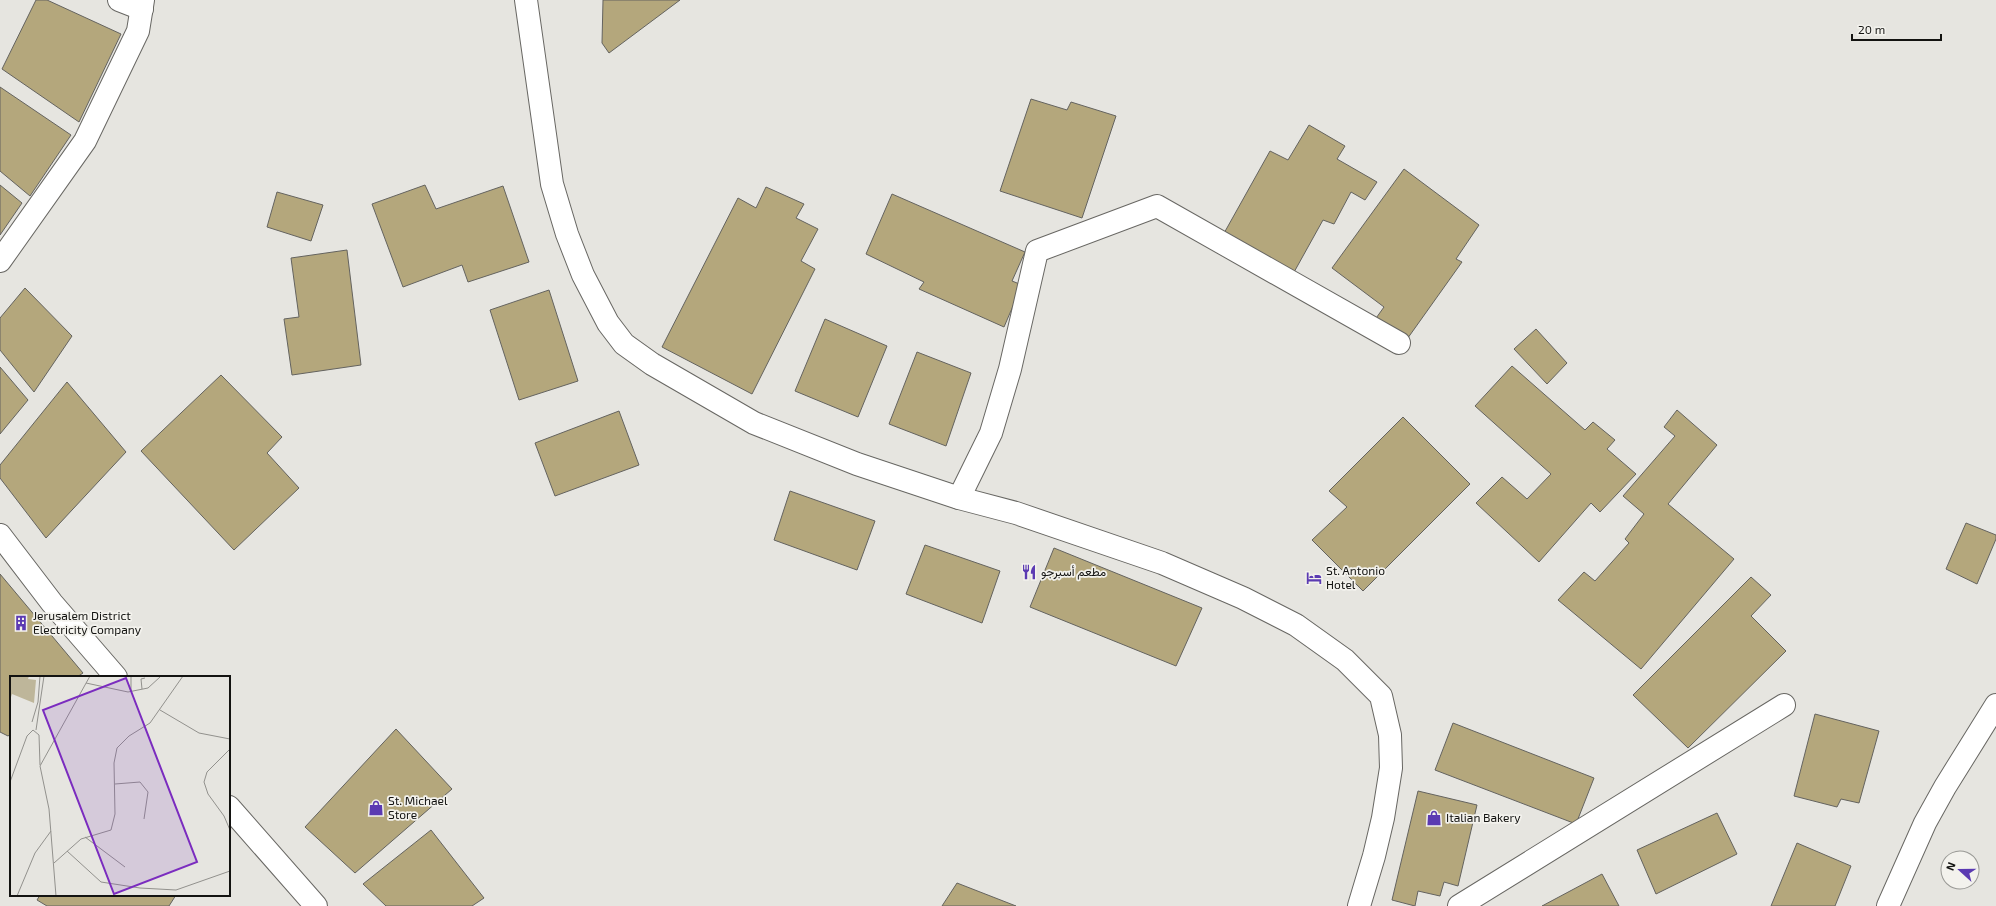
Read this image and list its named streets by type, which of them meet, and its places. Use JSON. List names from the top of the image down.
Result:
{
  "places": {
    "restaurant": ["مطعم أسبرجو"],
    "hotel": ["St. Antonio Hotel"],
    "building": ["Jerusalem District Electricity Company"],
    "shop": ["St. Michael Store", "Italian Bakery"]
  },
  "scale_bar": "20 m",
  "north": "left"
}
